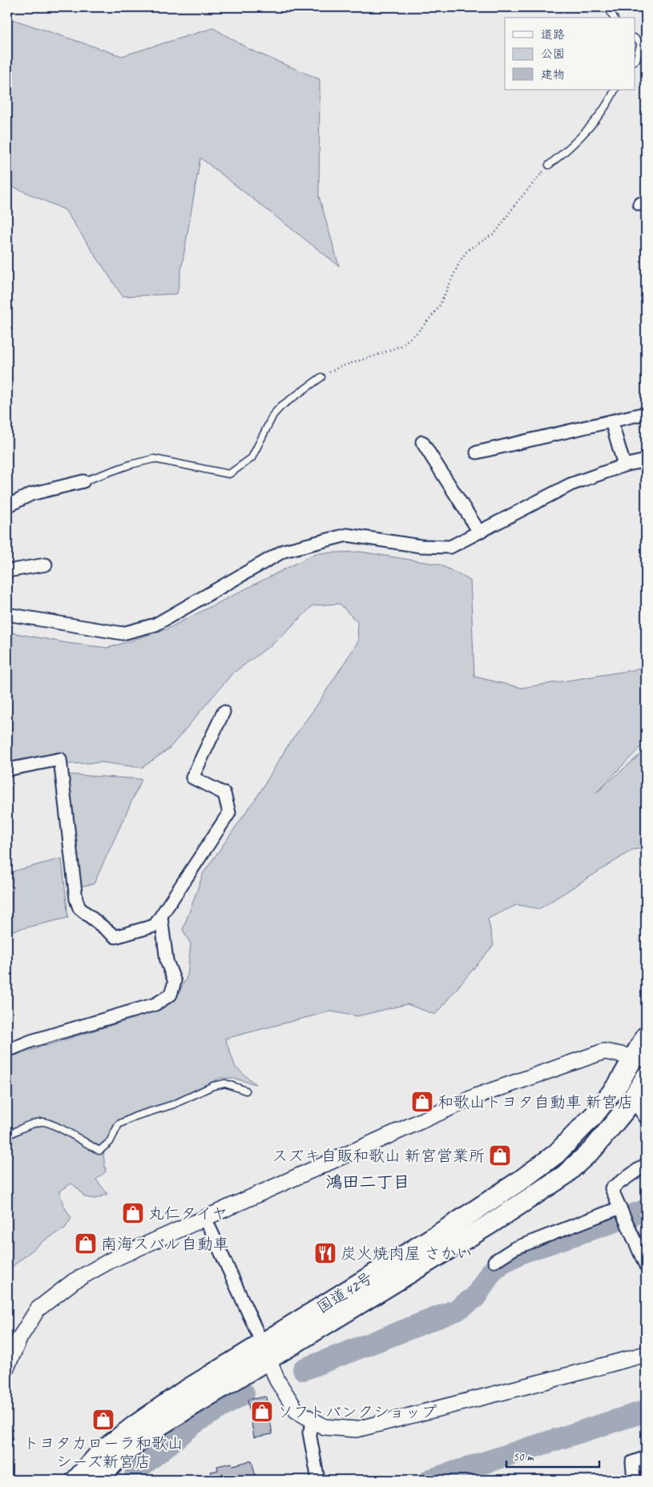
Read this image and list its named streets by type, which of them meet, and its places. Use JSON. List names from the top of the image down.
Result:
{
  "streets": {
    "highway": ["国道42号"]
  },
  "districts": ["鴻田二丁目"],
  "places": {
    "shop": [
      "和歌山トヨタ自動車 新宮店",
      "スズキ自販和歌山 新宮営業所",
      "丸仁タイヤ",
      "南海スバル自動車",
      "ソフトバンクショップ",
      "トヨタカローラ和歌山 シーズ新宮店"
    ],
    "restaurant": ["炭火焼肉屋 さかい"]
  },
  "legend": ["道路", "公園", "建物"],
  "scale_bar": "50 m"
}
